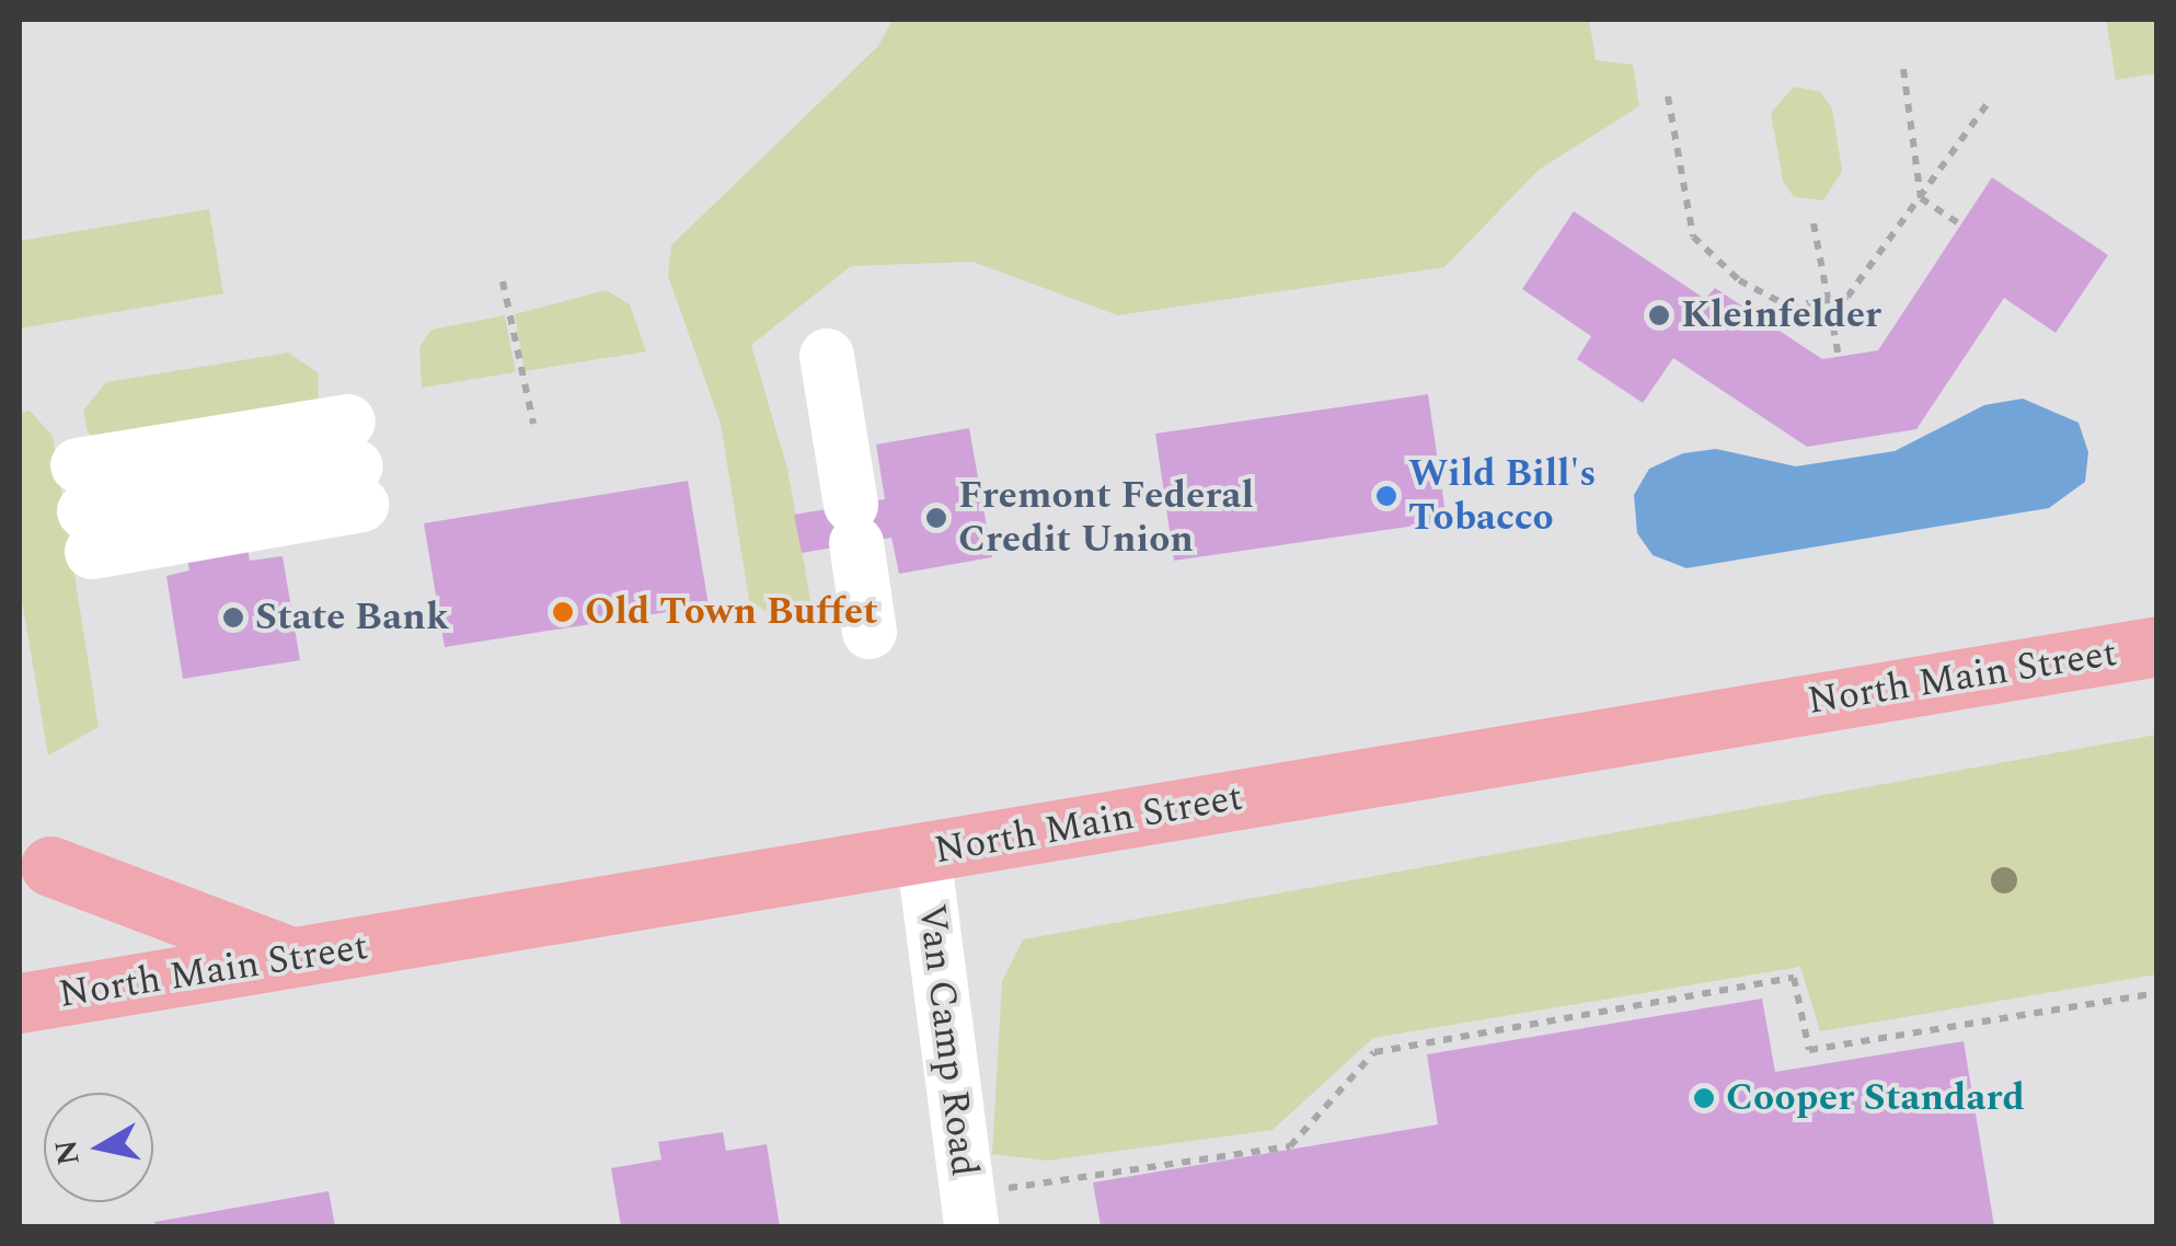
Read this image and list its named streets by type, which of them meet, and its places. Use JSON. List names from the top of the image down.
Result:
{
  "streets": {
    "main road": ["North Main Street"],
    "street": ["Van Camp Road"]
  },
  "crossings": [
    ["North Main Street", "Van Camp Road"]
  ],
  "places": [
    "Kleinfelder",
    "Wild Bill's Tobacco",
    "Fremont Federal Credit Union",
    "Old Town Buffet",
    "State Bank",
    "Cooper Standard"
  ],
  "north": "left"
}
